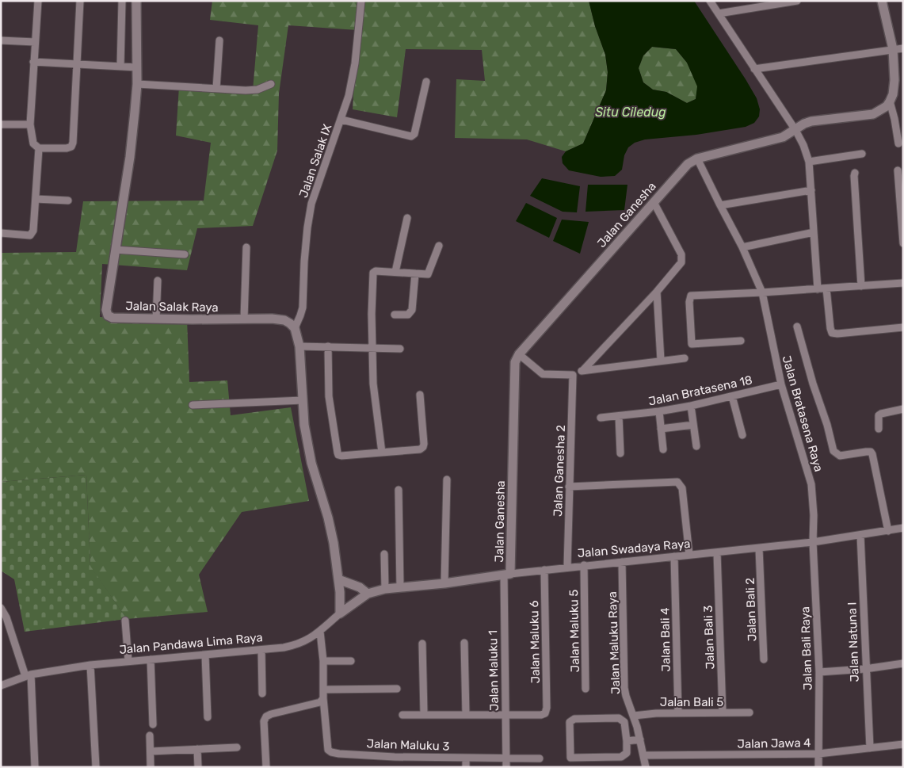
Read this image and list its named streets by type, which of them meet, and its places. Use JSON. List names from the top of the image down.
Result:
{
  "streets": {
    "street": [
      "Jalan Salak IX",
      "Jalan Ganesha",
      "Jalan Salak Raya",
      "Jalan Bratasena 18",
      "Jalan Bratasena Raya",
      "Jalan Ganesha 2",
      "Jalan Swadaya Raya",
      "Jalan Bali 2",
      "Jalan Maluku 5",
      "Jalan Bali 3",
      "Jalan Bali 4",
      "Jalan Maluku 6",
      "Jalan Natuna I",
      "Jalan Maluku Raya",
      "Jalan Pandawa Lima Raya",
      "Jalan Bali Raya",
      "Jalan Maluku 1",
      "Jalan Bali 5",
      "Jalan Jawa 4",
      "Jalan Maluku 3"
    ]
  },
  "crossings": [
    ["Jalan Salak IX", "Jalan Salak Raya"],
    ["Jalan Ganesha", "Jalan Bratasena Raya"],
    ["Jalan Ganesha", "Jalan Swadaya Raya"],
    ["Jalan Ganesha", "Jalan Maluku 1"],
    ["Jalan Bratasena 18", "Jalan Bratasena Raya"],
    ["Jalan Bratasena Raya", "Jalan Swadaya Raya"],
    ["Jalan Bratasena Raya", "Jalan Bali Raya"],
    ["Jalan Ganesha 2", "Jalan Swadaya Raya"],
    ["Jalan Swadaya Raya", "Jalan Bali 2"],
    ["Jalan Swadaya Raya", "Jalan Maluku 5"],
    ["Jalan Swadaya Raya", "Jalan Bali 3"],
    ["Jalan Swadaya Raya", "Jalan Bali 4"],
    ["Jalan Swadaya Raya", "Jalan Maluku 6"],
    ["Jalan Swadaya Raya", "Jalan Natuna I"],
    ["Jalan Swadaya Raya", "Jalan Maluku Raya"],
    ["Jalan Swadaya Raya", "Jalan Pandawa Lima Raya"],
    ["Jalan Swadaya Raya", "Jalan Bali Raya"],
    ["Jalan Swadaya Raya", "Jalan Maluku 1"],
    ["Jalan Bali 3", "Jalan Bali 5"],
    ["Jalan Bali 4", "Jalan Bali 5"],
    ["Jalan Maluku 6", "Jalan Maluku 1"],
    ["Jalan Natuna I", "Jalan Jawa 4"],
    ["Jalan Maluku Raya", "Jalan Bali 5"],
    ["Jalan Maluku Raya", "Jalan Jawa 4"],
    ["Jalan Bali Raya", "Jalan Jawa 4"],
    ["Jalan Maluku 1", "Jalan Maluku 3"]
  ],
  "water": ["Situ Ciledug"]
}
